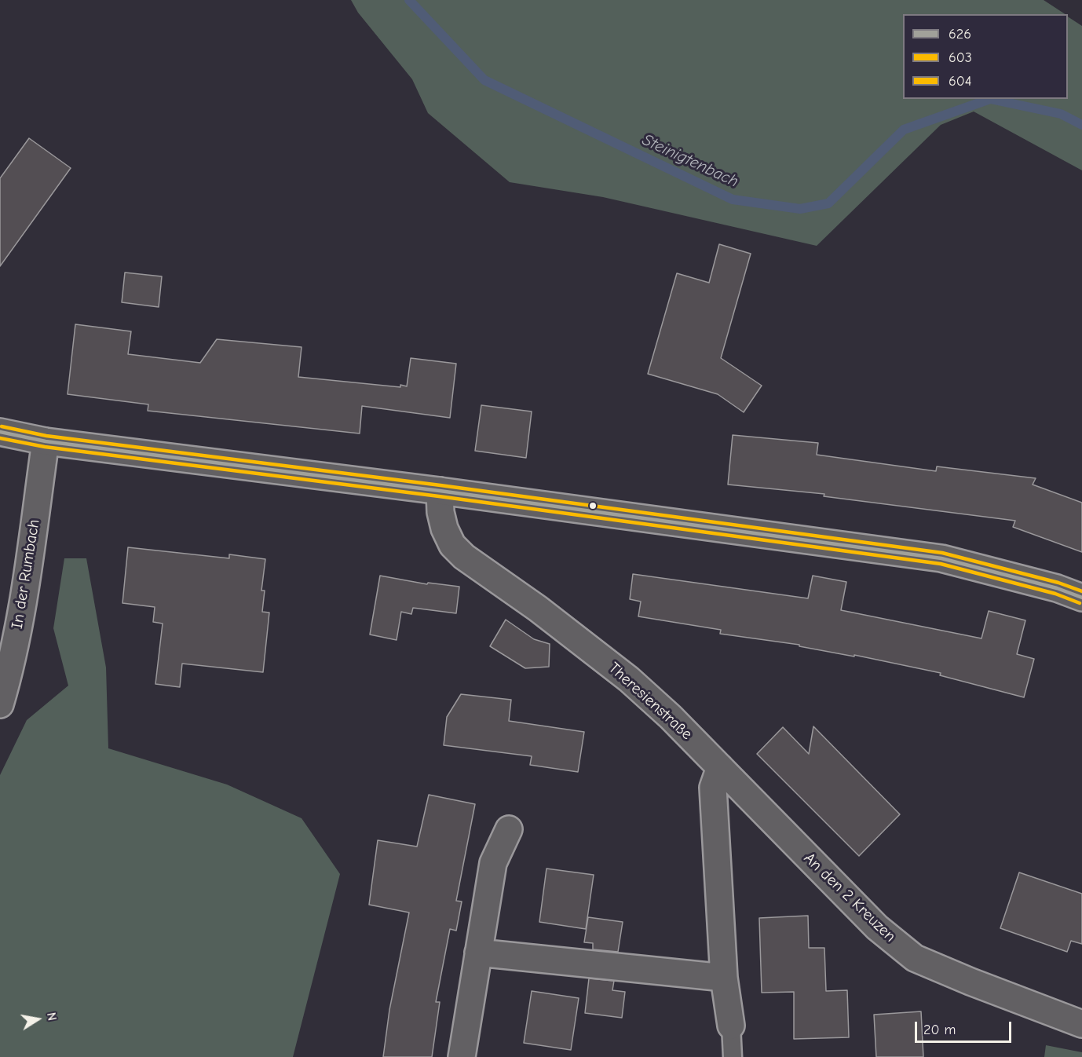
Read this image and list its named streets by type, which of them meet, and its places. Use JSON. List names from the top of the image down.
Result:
{
  "streets": {
    "street": ["In der Rumbach", "Theresienstraße", "An den 2 Kreuzen"]
  },
  "crossings": [
    ["Theresienstraße", "An den 2 Kreuzen"]
  ],
  "water": ["Steinigtenbach"],
  "lines": ["transit line 604", "transit line 626", "transit line 603"],
  "legend": ["626", "603", "604"],
  "scale_bar": "20 m",
  "north": "right"
}
